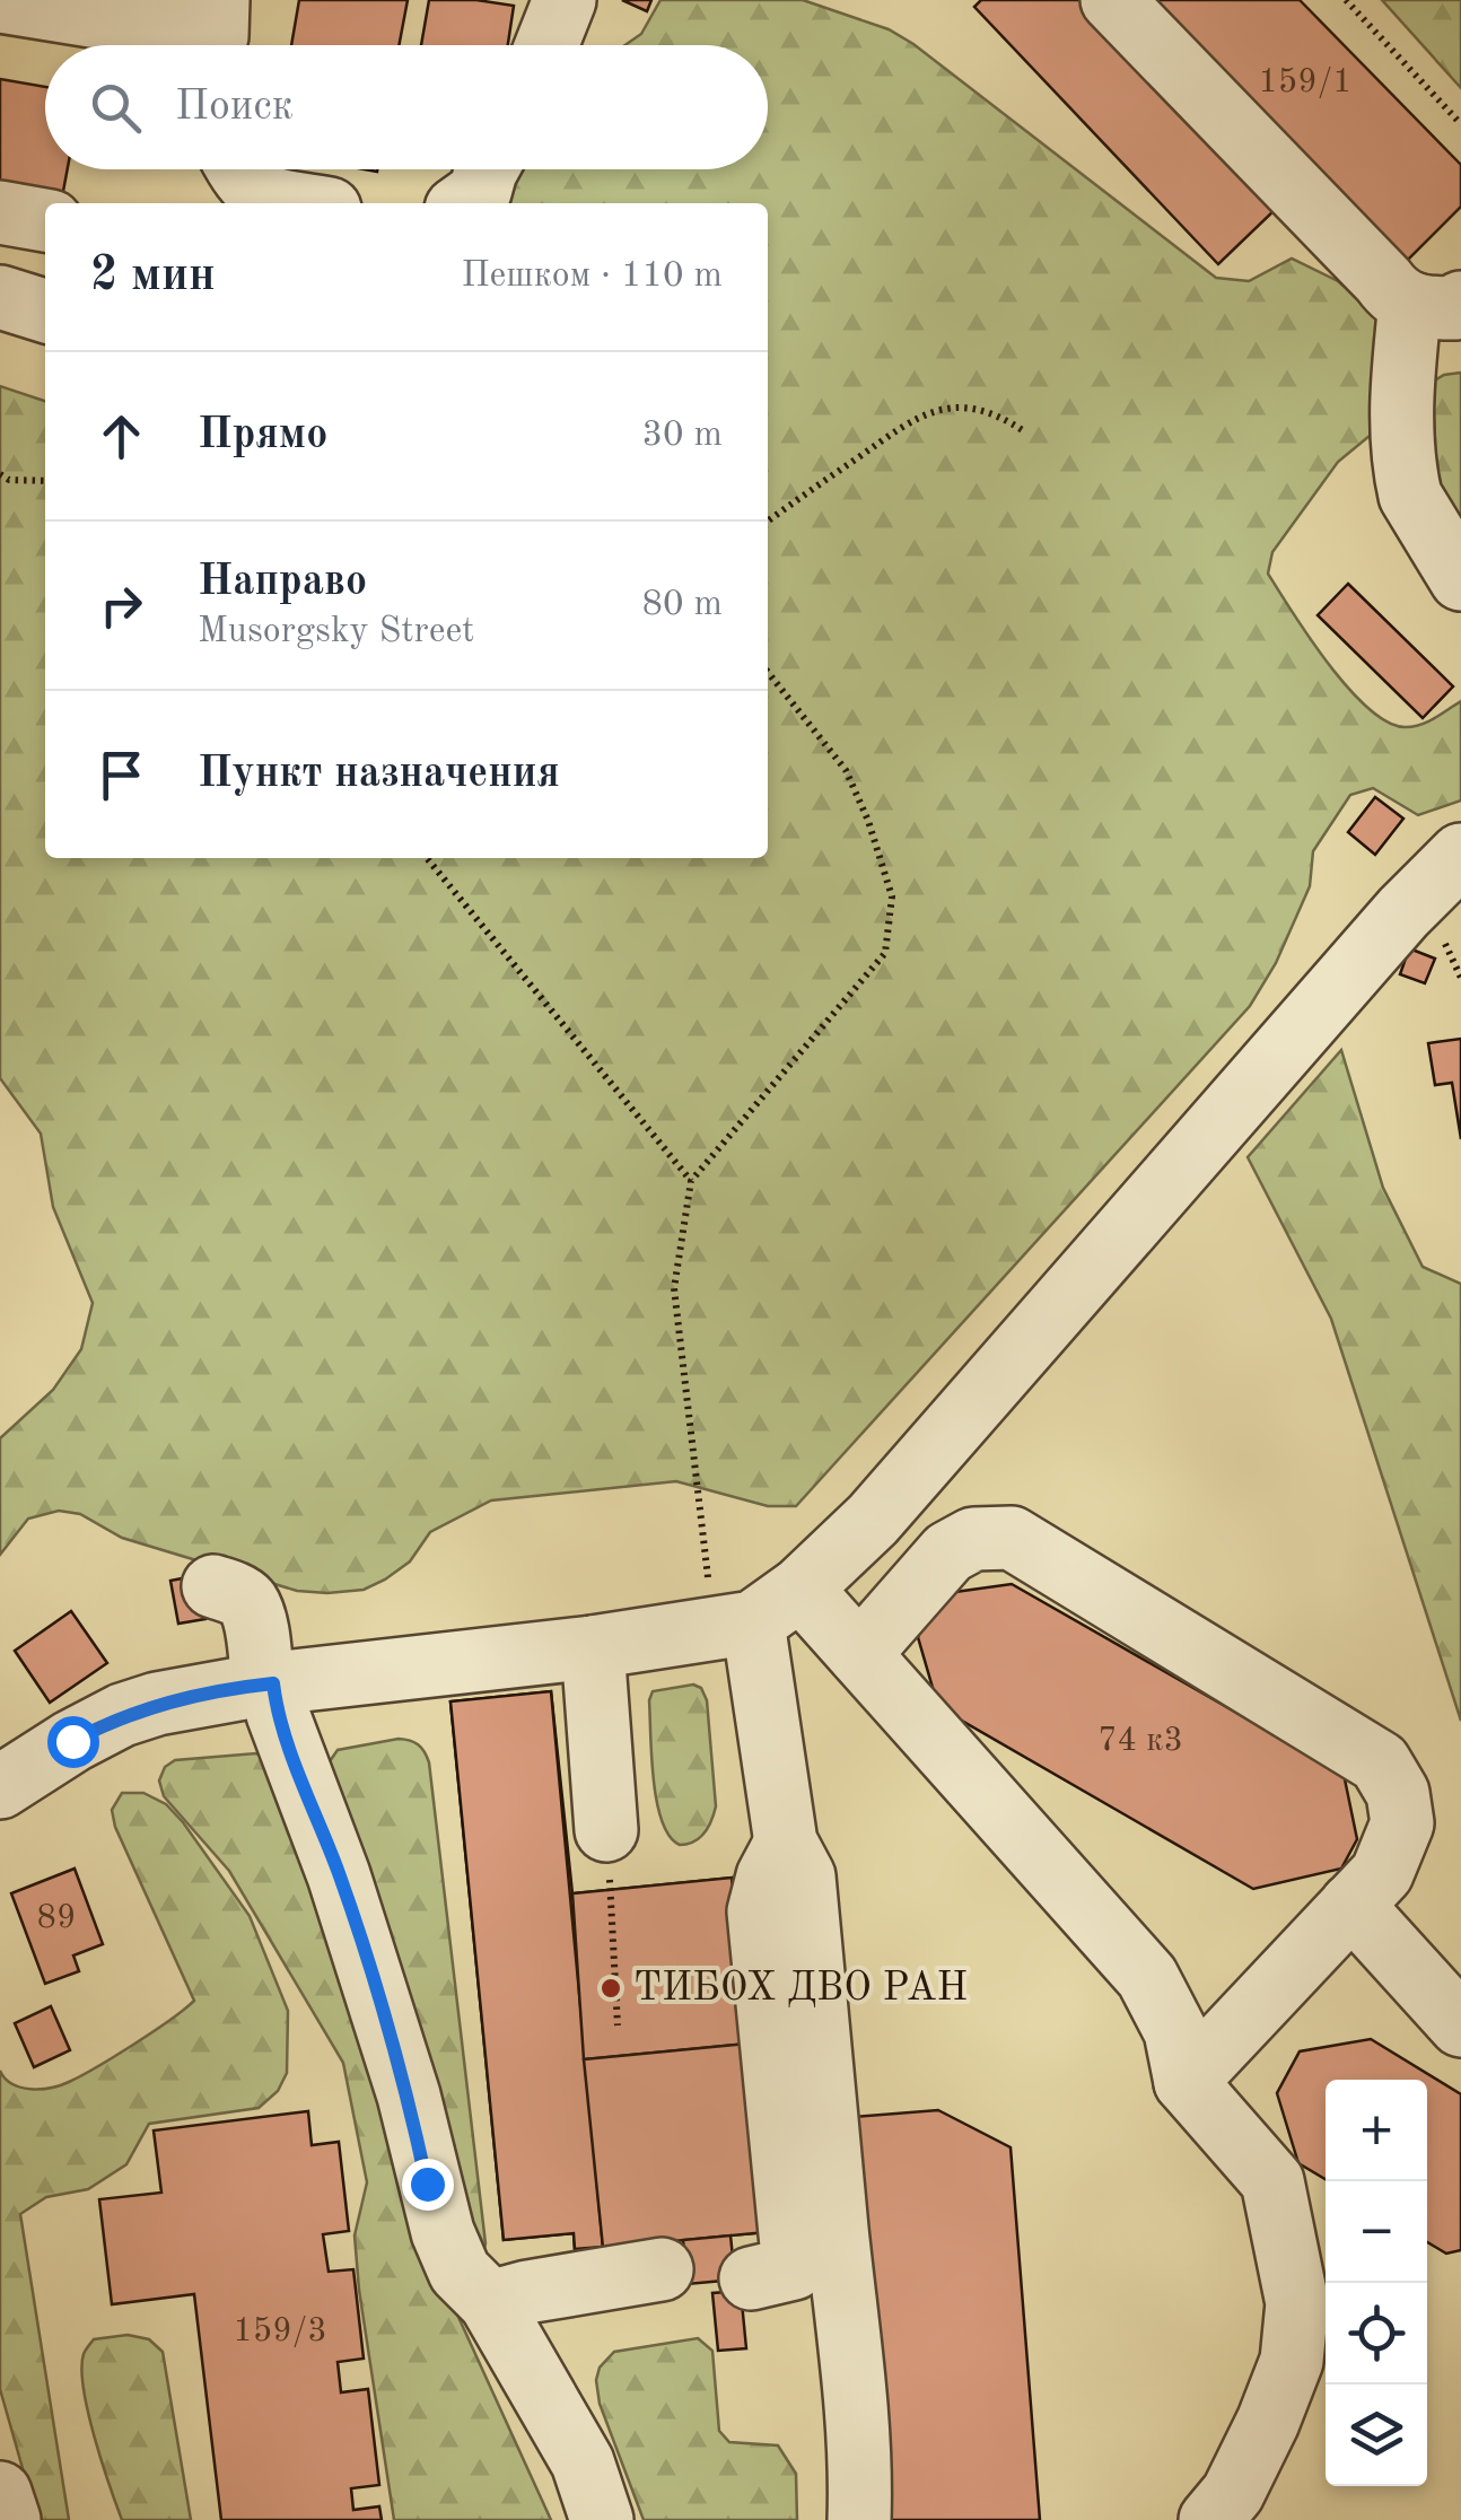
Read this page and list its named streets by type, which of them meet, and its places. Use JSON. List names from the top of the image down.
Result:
{
  "places": ["ТИБОХ ДВО РАН"],
  "house_numbers": [
    "159/1",
    "74 к3",
    "89",
    "159/3"
  ],
  "page": {
    "search": "Поиск",
    "heading": ["2 мин", "Пешком · 110 m"],
    "list": [
      ["Прямо", "30 m"],
      ["Направо", "Musorgsky Street", "80 m"],
      "Пункт назначения"
    ],
    "map_buttons": ["+", "−"]
  }
}
